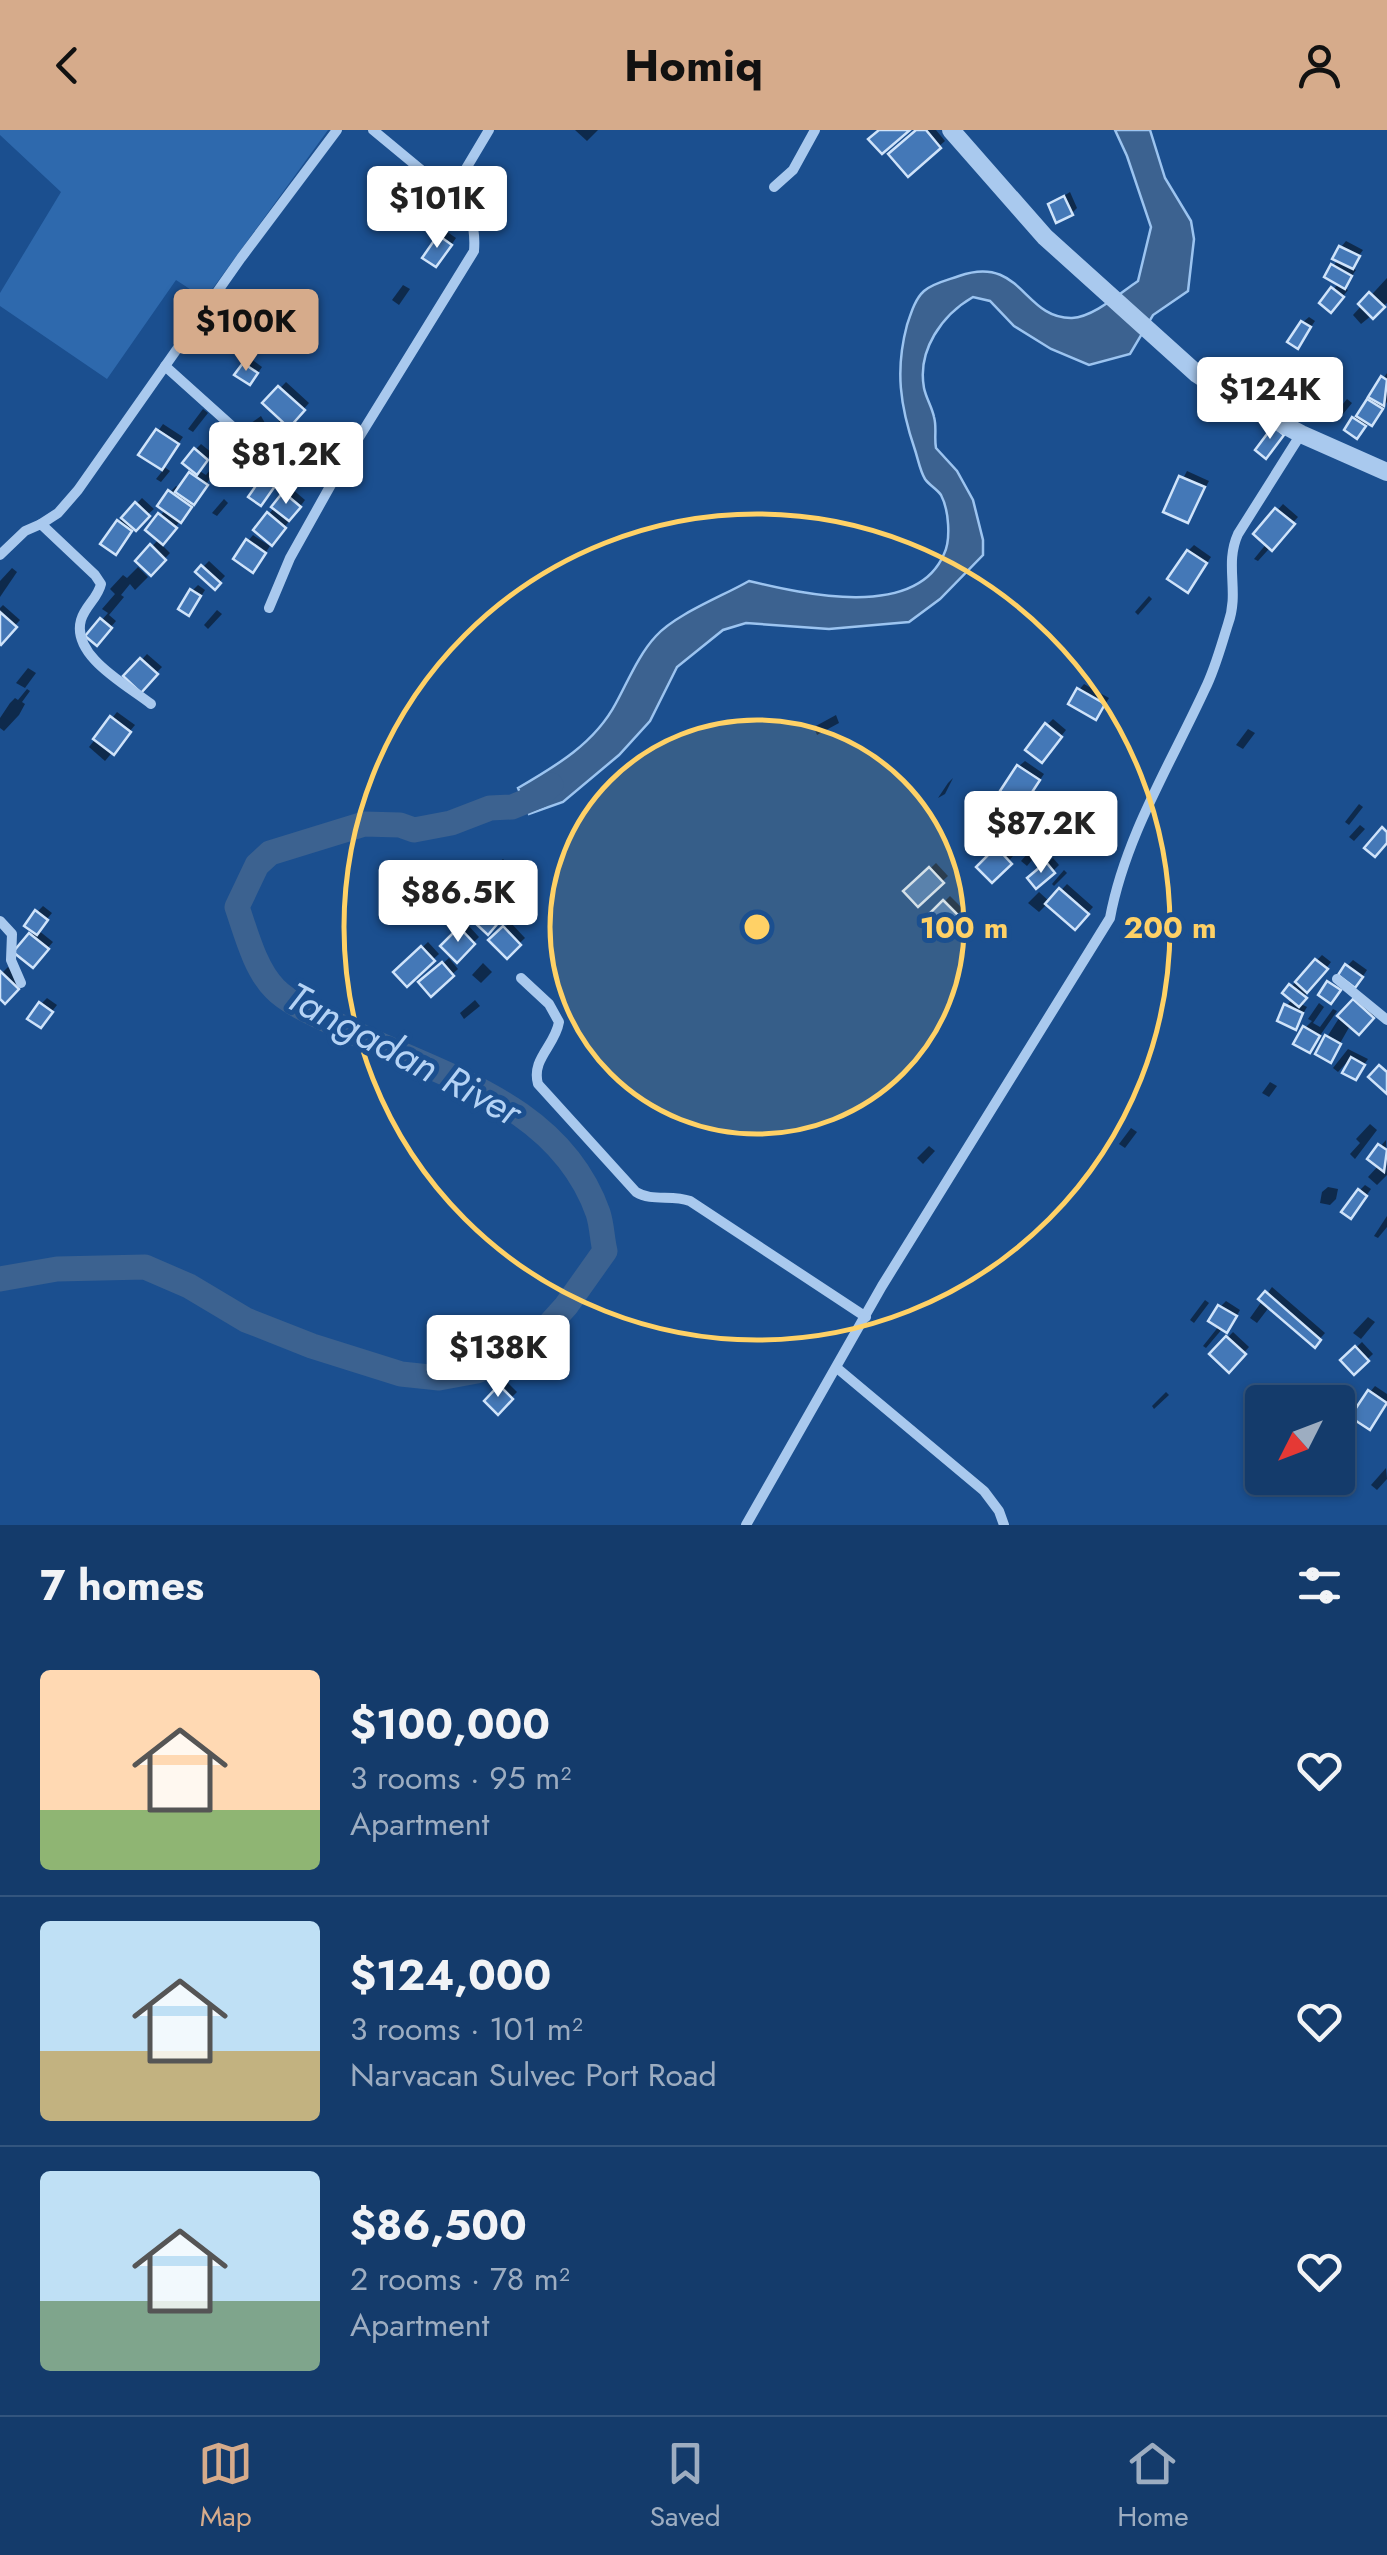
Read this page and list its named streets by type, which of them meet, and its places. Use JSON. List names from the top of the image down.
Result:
{
  "water": ["Tangadan River"],
  "north": "bottom left",
  "page": {
    "header": "Homiq",
    "price": [
      "$101K",
      "$100K",
      "$124K",
      "$81.2K",
      "$87.2K",
      "$86.5K",
      "$138K"
    ],
    "heading": "7 homes",
    "list": [
      {
        "name": "$100,000",
        "note": "3 rooms · 95 m² · Apartment"
      },
      {
        "name": "$124,000",
        "note": "3 rooms · 101 m² · Narvacan Sulvec Port Road"
      },
      {
        "name": "$86,500",
        "note": "2 rooms · 78 m² · Apartment"
      }
    ],
    "tabs": ["Map", "Saved", "Home"]
  },
  "rings": ["100 m", "200 m"]
}
